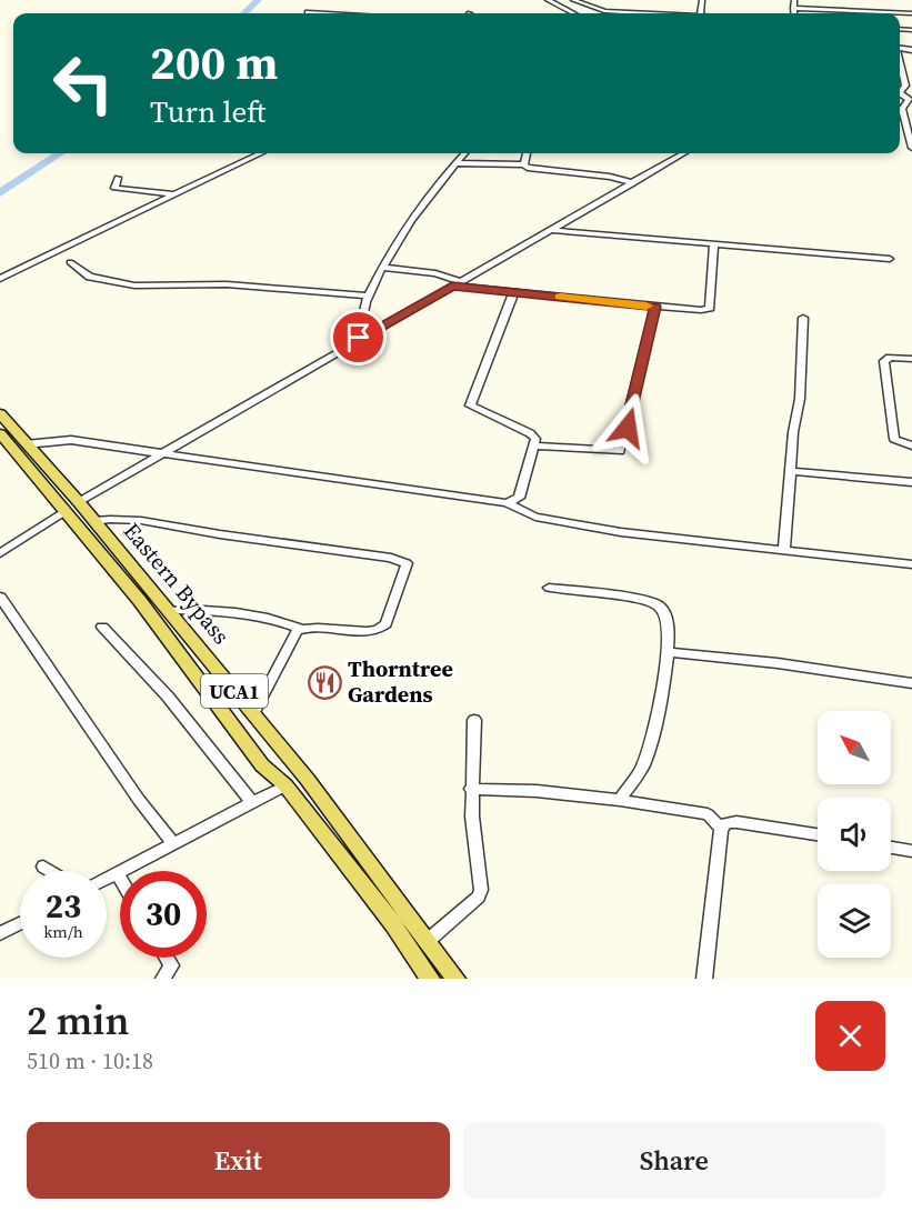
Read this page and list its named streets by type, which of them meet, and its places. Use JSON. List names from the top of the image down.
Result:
{
  "streets": {
    "main road": ["Eastern Bypass", "UCA1"]
  },
  "places": {
    "restaurant": ["Thorntree Gardens"]
  },
  "north": "top left",
  "page": {
    "turn": ["200 m", "Turn left"],
    "speed": "23 km/h",
    "limit": "30",
    "heading": ["2 min", "510 m · 10:18"],
    "buttons": ["Exit", "Share"]
  }
}
